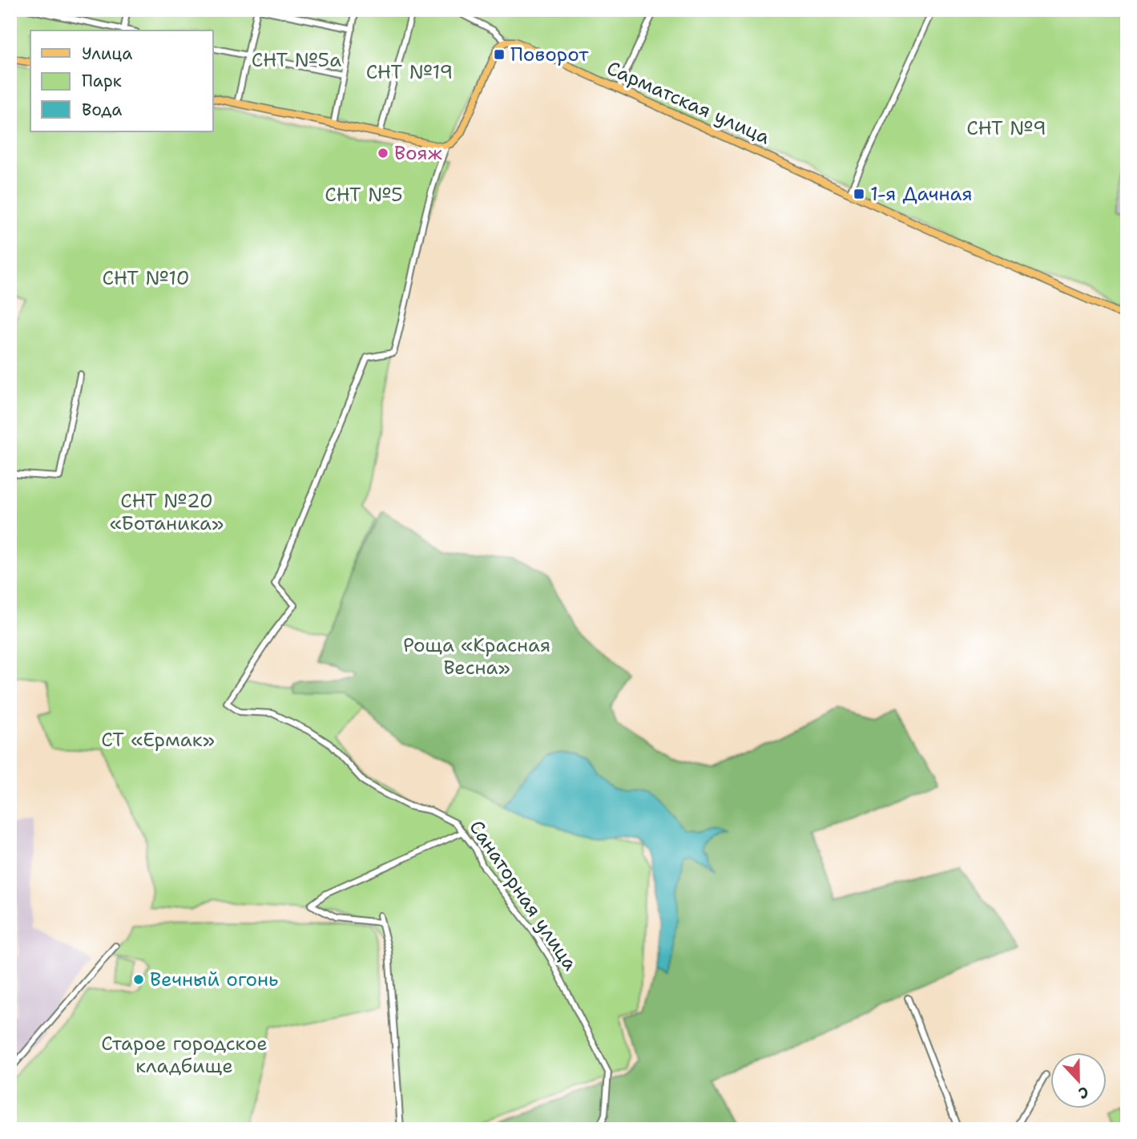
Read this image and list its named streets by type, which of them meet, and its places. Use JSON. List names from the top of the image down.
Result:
{
  "streets": {
    "main road": ["Сарматская улица"],
    "street": ["Санаторная улица"]
  },
  "parks": [
    "СНТ №5а",
    "СНТ №19",
    "СНТ №9",
    "СНТ №5",
    "СНТ №10",
    "СНТ №20 «Ботаника»",
    "Роща «Красная Весна»",
    "СТ «Ермак»",
    "Старое городское кладбище"
  ],
  "places": {
    "transit": ["Поворот", "1-я Дачная"],
    "other": ["Вояж", "Вечный огонь"]
  },
  "legend": ["Улица", "Парк", "Вода"],
  "north": "bottom"
}
